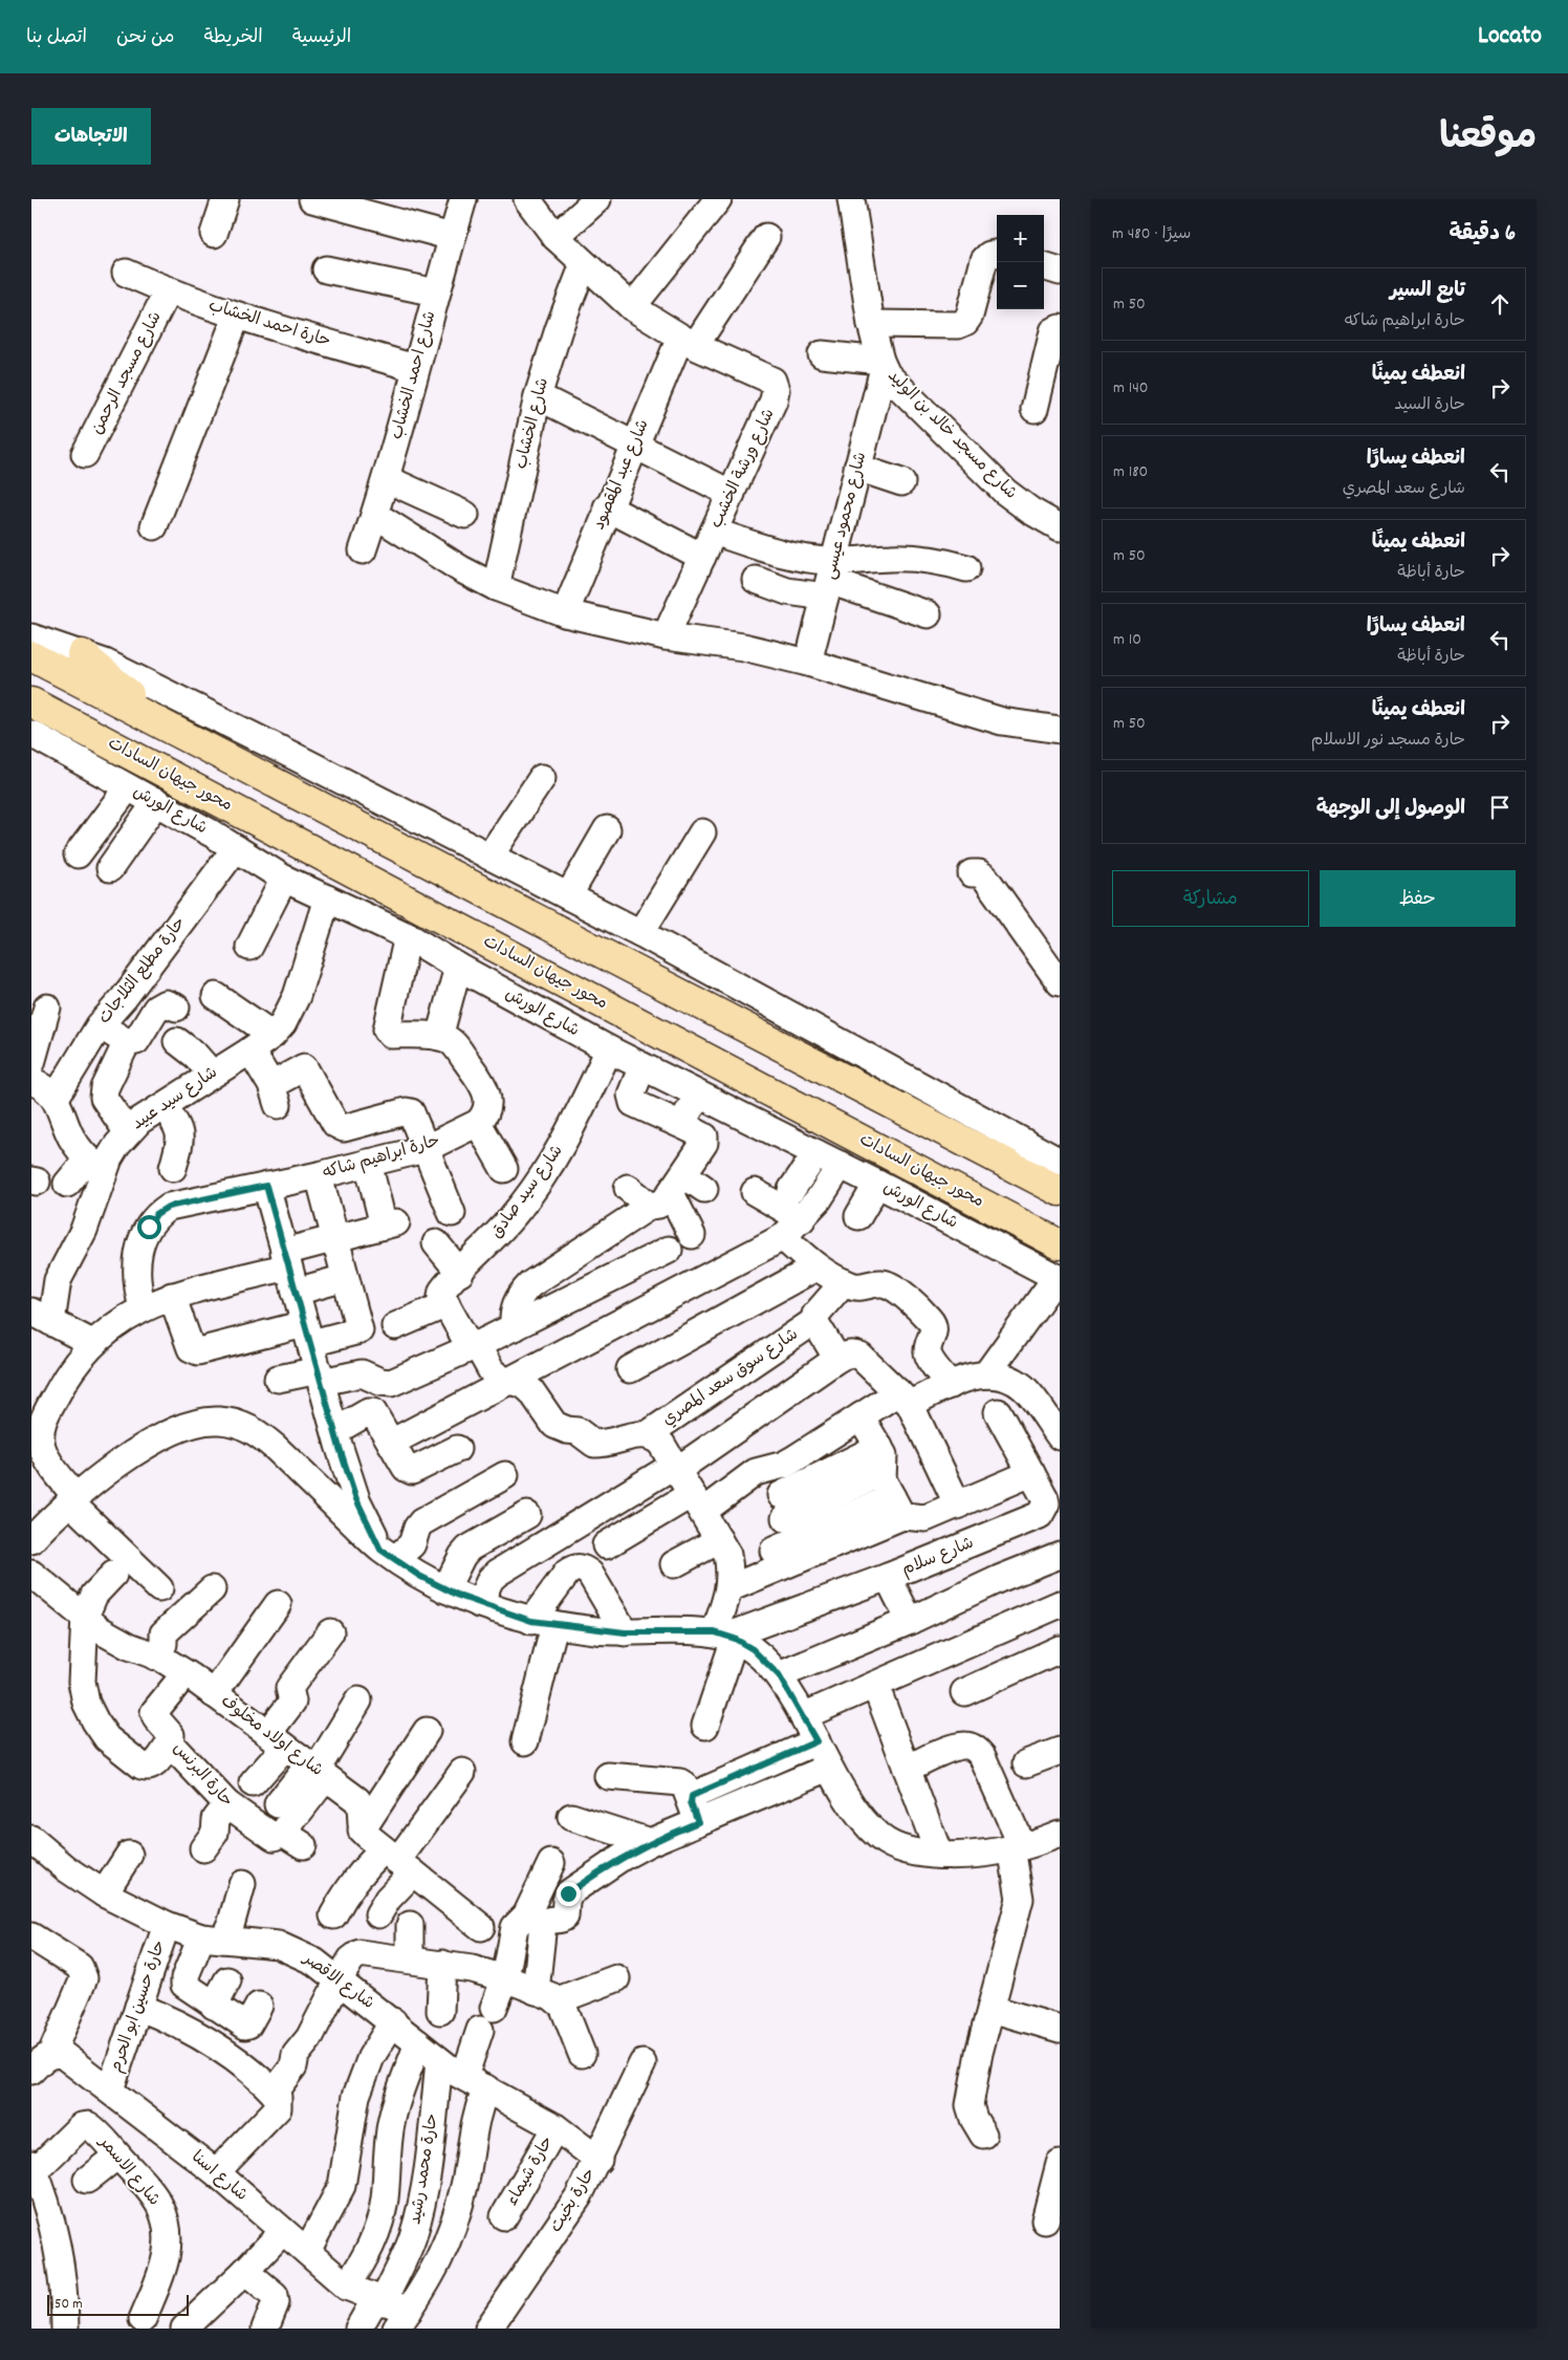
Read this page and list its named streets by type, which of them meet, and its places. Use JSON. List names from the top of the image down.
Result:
{
  "streets": {
    "main road": ["محور جيهان السادات"],
    "street": [
      "حارة احمد الخشاب",
      "شارع مسجد الرحمن",
      "شارع احمد الخشاب",
      "شارع الخشاب",
      "شارع مسجد خالد بن الوليد",
      "شارع ورشة الخشب",
      "شارع عبد المقصود",
      "شارع محمود عيسى",
      "شارع الورش",
      "حارة مطلع الثلاجات",
      "شارع سيد عبيد",
      "حارة ابراهيم شاكه",
      "شارع سيد صادق",
      "شارع سوق سعد المصري",
      "شارع سلام",
      "شارع اولاد مخلوف",
      "حارة البرنس",
      "شارع الاقصر",
      "حارة حسين ابو الحرم",
      "حارة محمد رشيد",
      "شارع الاسمر",
      "حارة شيماء",
      "شارع اسنا",
      "حارة بخيت"
    ]
  },
  "crossings": [
    ["حارة احمد الخشاب", "شارع مسجد الرحمن"],
    ["حارة احمد الخشاب", "شارع احمد الخشاب"],
    ["شارع الخشاب", "شارع ورشة الخشب"],
    ["شارع مسجد خالد بن الوليد", "شارع محمود عيسى"],
    ["شارع ورشة الخشب", "شارع عبد المقصود"],
    ["شارع الورش", "حارة مطلع الثلاجات"],
    ["شارع الورش", "شارع سيد عبيد"],
    ["شارع الورش", "شارع سيد صادق"],
    ["شارع اولاد مخلوف", "حارة البرنس"],
    ["شارع الاقصر", "حارة حسين ابو الحرم"],
    ["شارع الاقصر", "حارة محمد رشيد"],
    ["شارع الاقصر", "حارة شيماء"],
    ["شارع الاقصر", "حارة بخيت"],
    ["حارة حسين ابو الحرم", "شارع اسنا"],
    ["حارة محمد رشيد", "شارع اسنا"]
  ],
  "scale_bar": "50 m",
  "page": {
    "header": "Locato",
    "nav": [
      "الرئيسية",
      "الخريطة",
      "من نحن",
      "اتصل بنا"
    ],
    "title": "موقعنا",
    "buttons": [
      "الاتجاهات",
      ["حفظ", "مشاركة"]
    ],
    "heading": ["6 دقيقة", "سيرًا · 480 m"],
    "map_buttons": ["+", "−"],
    "list": [
      ["تابع السير", "حارة ابراهيم شاكه", "50 m"],
      ["انعطف يمينًا", "حارة السيد", "140 m"],
      ["انعطف يسارًا", "شارع سعد المصري", "180 m"],
      ["انعطف يمينًا", "حارة أباظة", "50 m"],
      ["انعطف يسارًا", "حارة أباظة", "10 m"],
      ["انعطف يمينًا", "حارة مسجد نور الاسلام", "50 m"],
      "الوصول إلى الوجهة"
    ],
    "scale": "50 m"
  }
}
